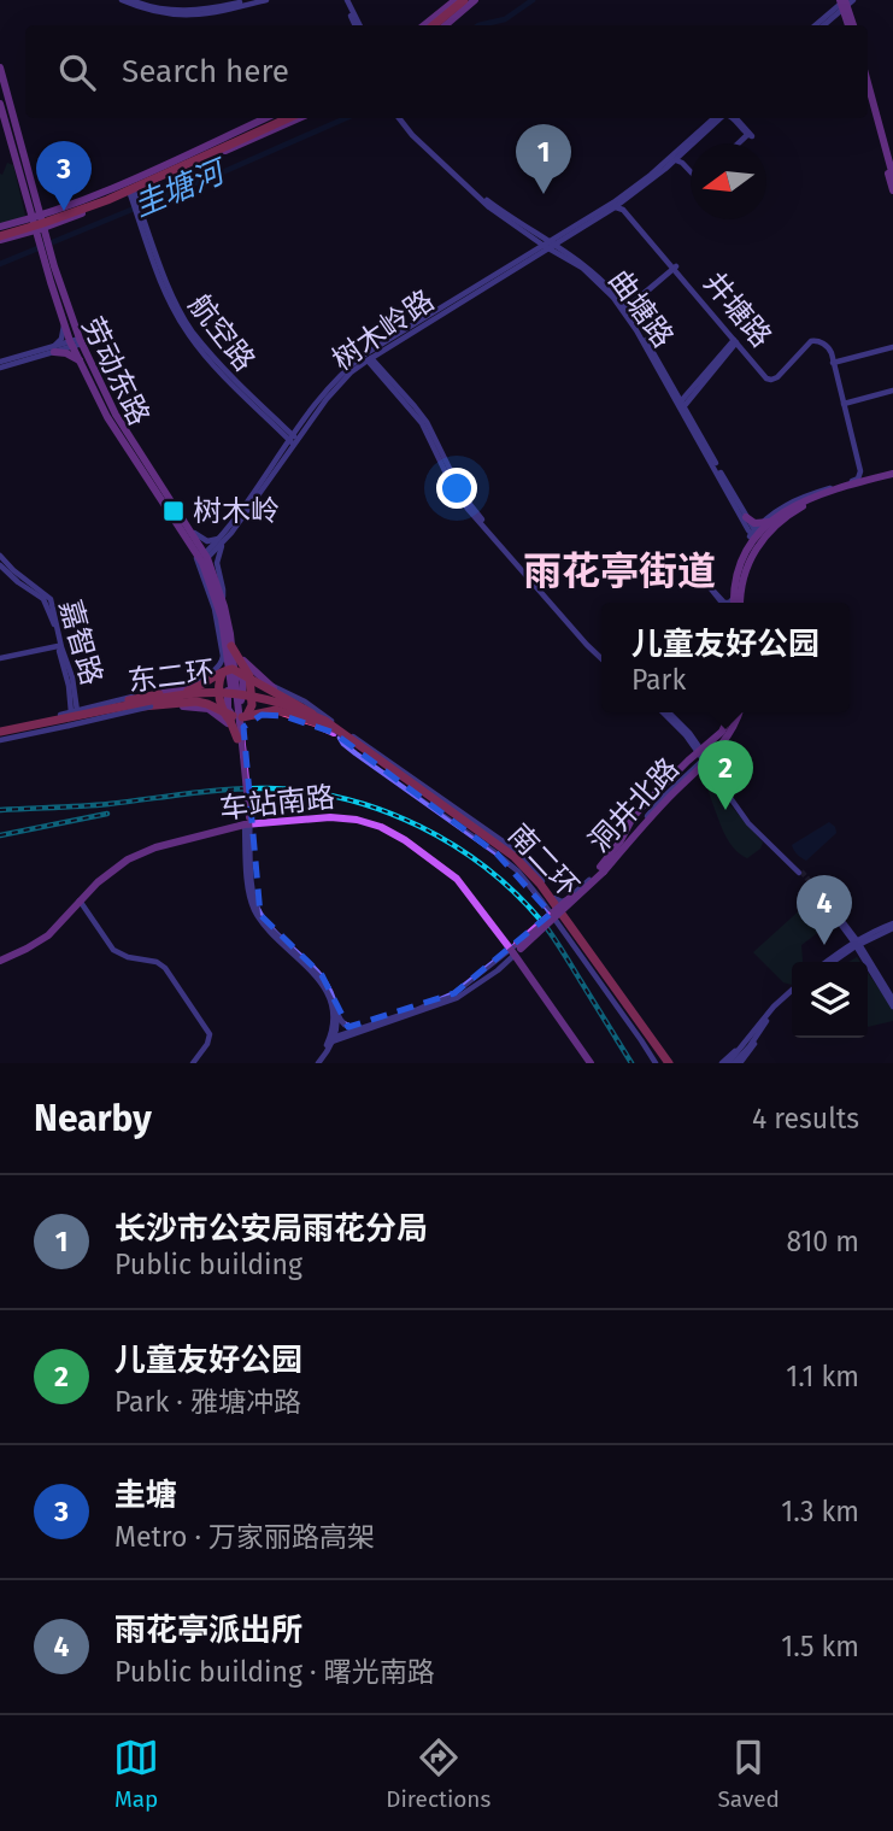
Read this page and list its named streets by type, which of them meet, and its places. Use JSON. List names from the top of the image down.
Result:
{
  "streets": {
    "highway": ["东二环", "南二环"],
    "main road": ["劳动东路", "车站南路", "洞井北路"],
    "street": [
      "曲塘路",
      "井塘路",
      "树木岭路",
      "航空路",
      "嘉智路"
    ]
  },
  "crossings": [
    ["曲塘路", "树木岭路"],
    ["树木岭路", "航空路"],
    ["树木岭路", "劳动东路"],
    ["嘉智路", "东二环"],
    ["东二环", "南二环"],
    ["车站南路", "洞井北路"]
  ],
  "districts": ["雨花亭街道"],
  "water": ["圭塘河"],
  "places": {
    "transit": ["树木岭"]
  },
  "north": "left",
  "page": {
    "search": "Search here",
    "pins": [
      "1",
      "3",
      "2",
      "4"
    ],
    "popup": ["儿童友好公园", "Park"],
    "heading": ["Nearby", "4 results"],
    "list": [
      {
        "mark": "1",
        "name": "长沙市公安局雨花分局",
        "note": "Public building",
        "value": "810 m"
      },
      {
        "mark": "2",
        "name": "儿童友好公园",
        "note": "Park · 雅塘冲路",
        "value": "1.1 km"
      },
      {
        "mark": "3",
        "name": "圭塘",
        "note": "Metro · 万家丽路高架",
        "value": "1.3 km"
      },
      {
        "mark": "4",
        "name": "雨花亭派出所",
        "note": "Public building · 曙光南路",
        "value": "1.5 km"
      }
    ],
    "nav": ["Map", "Directions", "Saved"]
  }
}
